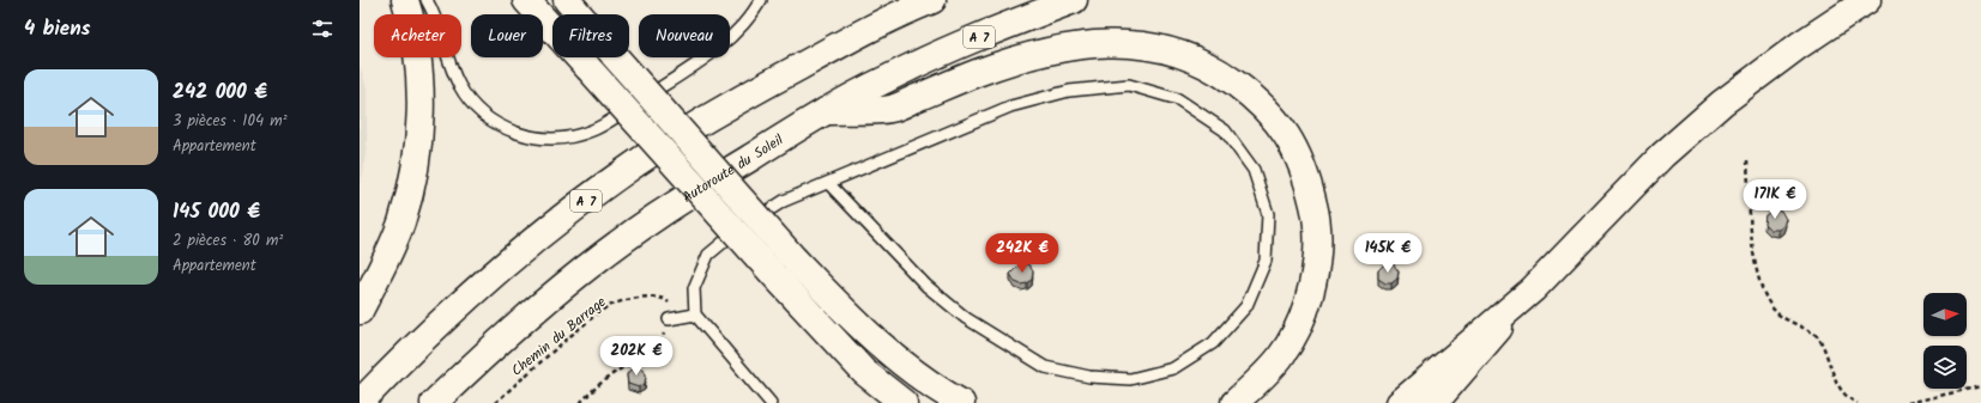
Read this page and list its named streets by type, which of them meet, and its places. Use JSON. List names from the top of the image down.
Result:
{
  "streets": {
    "highway": ["A 7", "Autoroute du Soleil"],
    "path": ["Chemin du Barrage"]
  },
  "north": "right",
  "page": {
    "heading": "4 biens",
    "chip": [
      "Acheter",
      "Louer",
      "Filtres",
      "Nouveau"
    ],
    "list": [
      {
        "name": "242 000 €",
        "note": "3 pièces · 104 m² · Appartement"
      },
      {
        "name": "145 000 €",
        "note": "2 pièces · 80 m² · Appartement"
      }
    ],
    "price": [
      "171K €",
      "242K €",
      "145K €",
      "202K €"
    ]
  }
}
